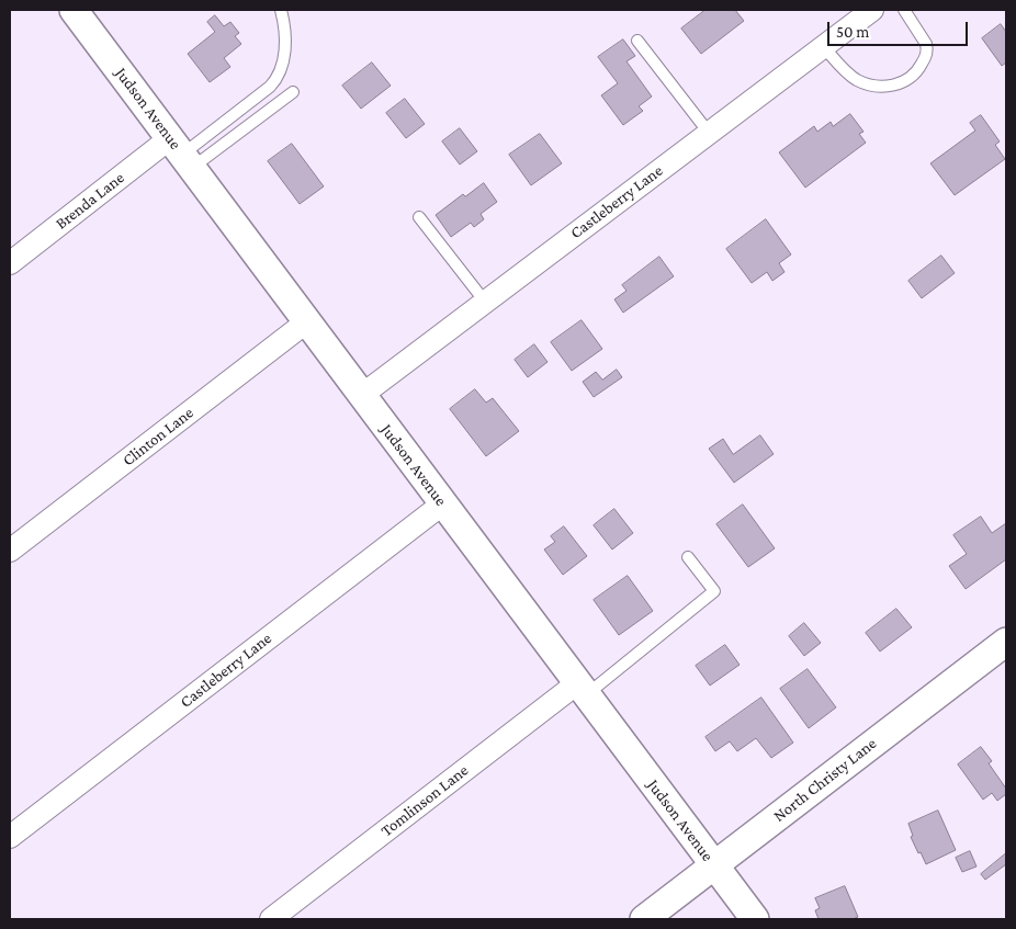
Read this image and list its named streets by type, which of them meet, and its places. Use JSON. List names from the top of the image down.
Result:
{
  "streets": {
    "street": [
      "Judson Avenue",
      "Brenda Lane",
      "Castleberry Lane",
      "Clinton Lane",
      "North Christy Lane",
      "Tomlinson Lane"
    ]
  },
  "crossings": [
    ["Judson Avenue", "Brenda Lane"],
    ["Judson Avenue", "Castleberry Lane"],
    ["Judson Avenue", "Clinton Lane"],
    ["Judson Avenue", "North Christy Lane"],
    ["Judson Avenue", "Tomlinson Lane"]
  ],
  "scale_bar": "50 m"
}
